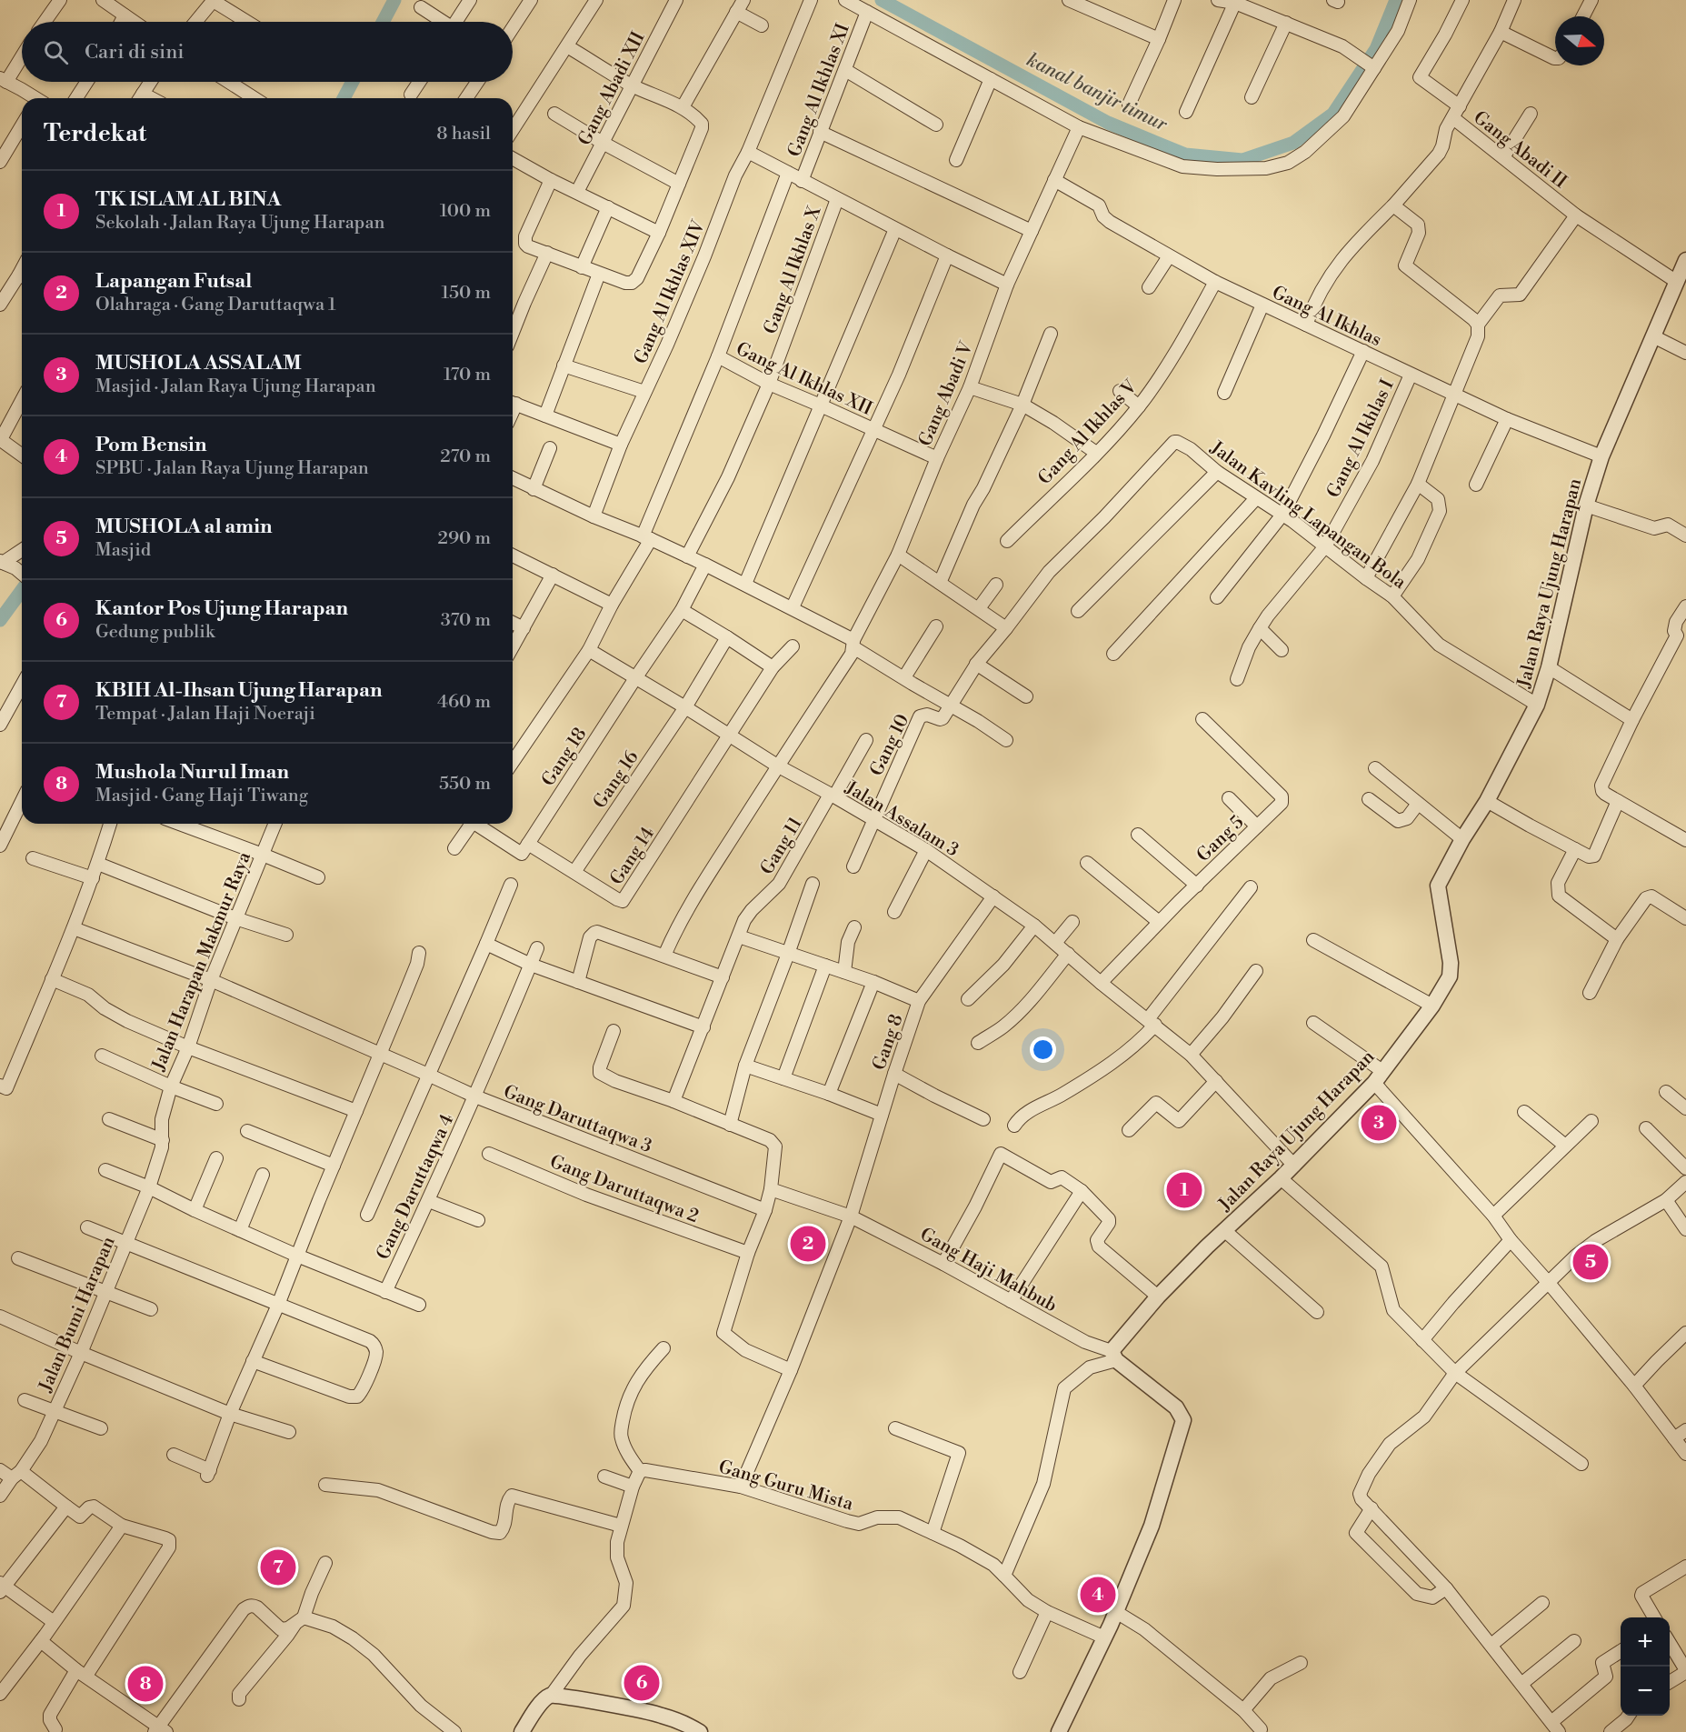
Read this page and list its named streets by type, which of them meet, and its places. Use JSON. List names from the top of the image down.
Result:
{
  "streets": {
    "street": [
      "Gang Abadi XII",
      "Gang Al Ikhlas XI",
      "Gang Abadi II",
      "Gang Al Ikhlas X",
      "Gang Al Ikhlas XIV",
      "Gang Al Ikhlas",
      "Gang Al Ikhlas XII",
      "Gang Abadi V",
      "Gang Al Ikhlas V",
      "Gang Al Ikhlas I",
      "Jalan Kavling Lapangan Bola",
      "Jalan Raya Ujung Harapan",
      "Gang 10",
      "Gang 18",
      "Gang 16",
      "Jalan Assalam 3",
      "Gang 5",
      "Gang 11",
      "Gang 14",
      "Jalan Harapan Makmur Raya",
      "Gang 8",
      "Gang Daruttaqwa 3",
      "Gang Daruttaqwa 4",
      "Gang Daruttaqwa 2",
      "Gang Haji Mahbub",
      "Jalan Bumi Harapan",
      "Gang Guru Mista"
    ]
  },
  "crossings": [
    ["Gang Abadi II", "Jalan Raya Ujung Harapan"],
    ["Gang Al Ikhlas X", "Gang Al Ikhlas XII"],
    ["Gang Al Ikhlas", "Gang Abadi V"],
    ["Gang Al Ikhlas", "Gang Al Ikhlas V"],
    ["Gang Al Ikhlas", "Gang Al Ikhlas I"],
    ["Gang Al Ikhlas", "Jalan Raya Ujung Harapan"],
    ["Gang Al Ikhlas XII", "Gang Abadi V"],
    ["Gang Abadi V", "Jalan Assalam 3"],
    ["Gang Al Ikhlas I", "Jalan Kavling Lapangan Bola"],
    ["Jalan Kavling Lapangan Bola", "Jalan Raya Ujung Harapan"],
    ["Jalan Raya Ujung Harapan", "Jalan Assalam 3"],
    ["Jalan Raya Ujung Harapan", "Gang Haji Mahbub"],
    ["Gang 10", "Jalan Assalam 3"],
    ["Gang 18", "Jalan Assalam 3"],
    ["Gang 18", "Gang 14"],
    ["Gang 16", "Jalan Assalam 3"],
    ["Gang 16", "Gang 14"],
    ["Jalan Assalam 3", "Gang 5"],
    ["Jalan Assalam 3", "Gang 11"],
    ["Jalan Assalam 3", "Gang 14"],
    ["Jalan Assalam 3", "Gang 8"],
    ["Jalan Harapan Makmur Raya", "Gang Daruttaqwa 3"],
    ["Jalan Harapan Makmur Raya", "Jalan Bumi Harapan"],
    ["Gang 8", "Gang Haji Mahbub"],
    ["Gang 8", "Gang Guru Mista"],
    ["Gang Daruttaqwa 3", "Gang Daruttaqwa 4"]
  ],
  "water": ["kanal banjir timur"],
  "north": "right",
  "page": {
    "search": "Cari di sini",
    "heading": ["Terdekat", "8 hasil"],
    "list": [
      {
        "mark": "1",
        "name": "TK ISLAM AL BINA",
        "note": "Sekolah · Jalan Raya Ujung Harapan",
        "value": "100 m"
      },
      {
        "mark": "2",
        "name": "Lapangan Futsal",
        "note": "Olahraga · Gang Daruttaqwa 1",
        "value": "150 m"
      },
      {
        "mark": "3",
        "name": "MUSHOLA ASSALAM",
        "note": "Masjid · Jalan Raya Ujung Harapan",
        "value": "170 m"
      },
      {
        "mark": "4",
        "name": "Pom Bensin",
        "note": "SPBU · Jalan Raya Ujung Harapan",
        "value": "270 m"
      },
      {
        "mark": "5",
        "name": "MUSHOLA al amin",
        "note": "Masjid",
        "value": "290 m"
      },
      {
        "mark": "6",
        "name": "Kantor Pos Ujung Harapan",
        "note": "Gedung publik",
        "value": "370 m"
      },
      {
        "mark": "7",
        "name": "KBIH Al-Ihsan Ujung Harapan",
        "note": "Tempat · Jalan Haji Noeraji",
        "value": "460 m"
      },
      {
        "mark": "8",
        "name": "Mushola Nurul Iman",
        "note": "Masjid · Gang Haji Tiwang",
        "value": "550 m"
      }
    ],
    "pins": [
      "3",
      "1",
      "2",
      "5",
      "7",
      "4",
      "6",
      "8"
    ],
    "map_buttons": ["+", "−"]
  }
}
